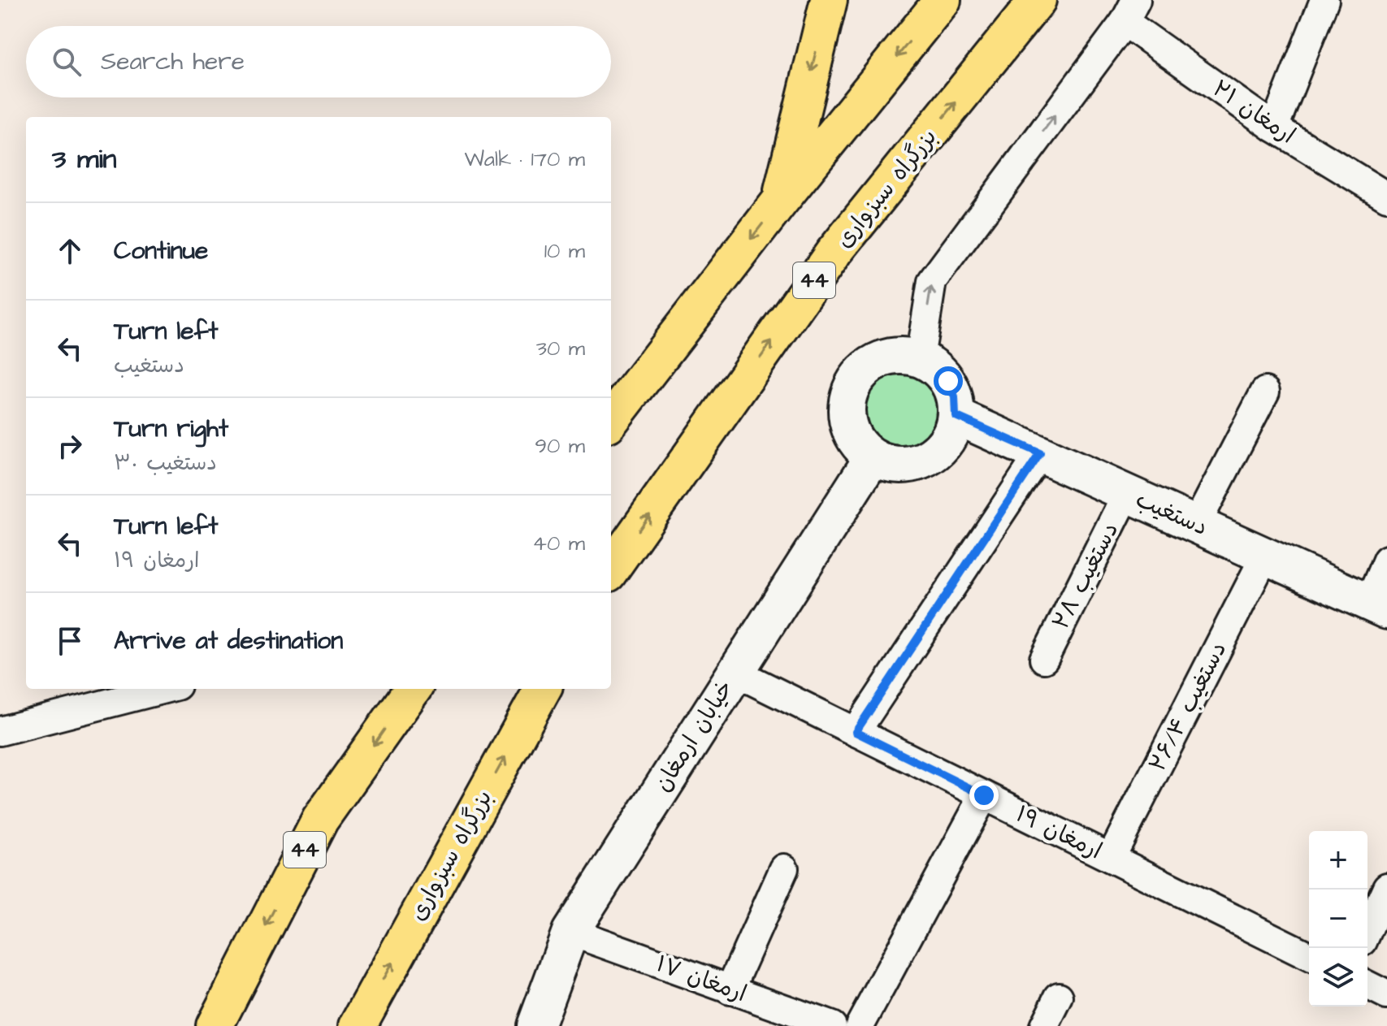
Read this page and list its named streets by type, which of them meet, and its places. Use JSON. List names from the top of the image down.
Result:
{
  "streets": {
    "highway": ["بزرگراه سبزواری", "44"],
    "street": [
      "ارمغان ۲۱",
      "دستغیب",
      "دستغیب ۲۸",
      "دستغیب ۲۶/۴",
      "خیابان ارمغان",
      "ارمغان ۱۹",
      "ارمغان ۱۷"
    ]
  },
  "crossings": [
    ["دستغیب", "دستغیب ۲۸"],
    ["دستغیب", "دستغیب ۲۶/۴"],
    ["دستغیب", "خیابان ارمغان"],
    ["دستغیب ۲۶/۴", "ارمغان ۱۹"],
    ["خیابان ارمغان", "ارمغان ۱۹"],
    ["خیابان ارمغان", "ارمغان ۱۷"]
  ],
  "page": {
    "search": "Search here",
    "heading": ["3 min", "Walk · 170 m"],
    "list": [
      ["Continue", "10 m"],
      ["Turn left", "دستغیب", "30 m"],
      ["Turn right", "دستغیب ۳۰", "90 m"],
      ["Turn left", "ارمغان ۱۹", "40 m"],
      "Arrive at destination"
    ],
    "map_buttons": ["+", "−"]
  }
}
